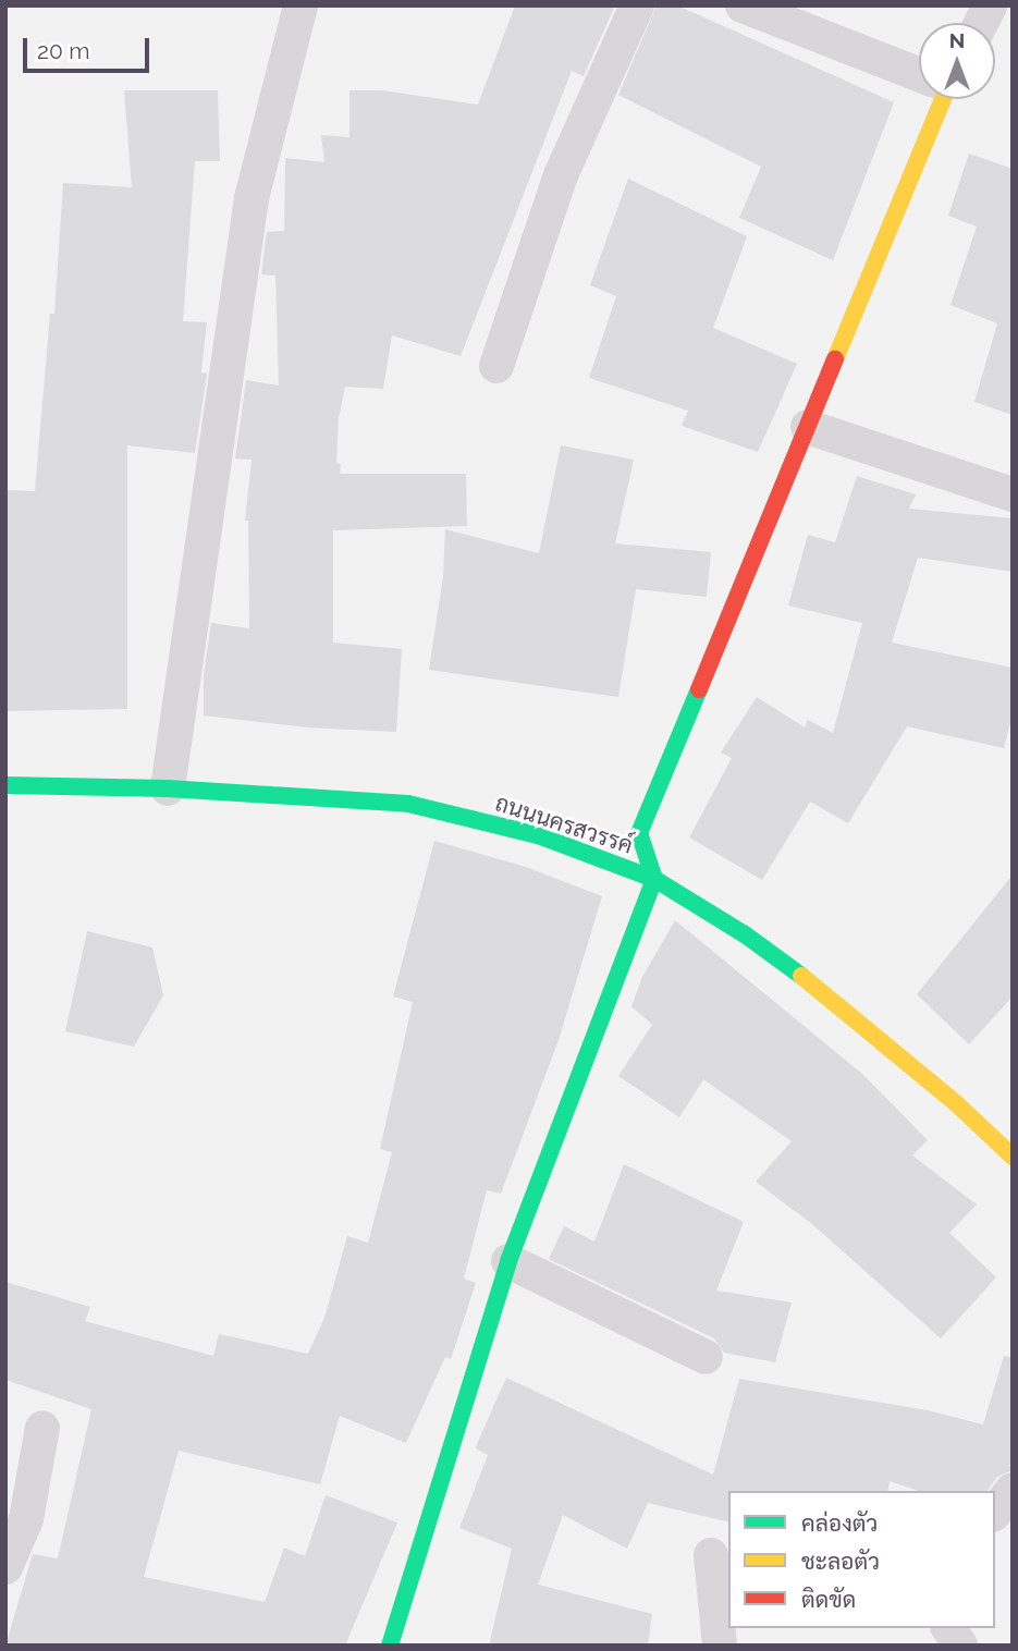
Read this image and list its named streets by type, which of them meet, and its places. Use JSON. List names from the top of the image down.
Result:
{
  "streets": {
    "street": ["ถนนนครสวรรค์"]
  },
  "legend": ["คล่องตัว", "ชะลอตัว", "ติดขัด"],
  "scale_bar": "20 m",
  "north": "top"
}
